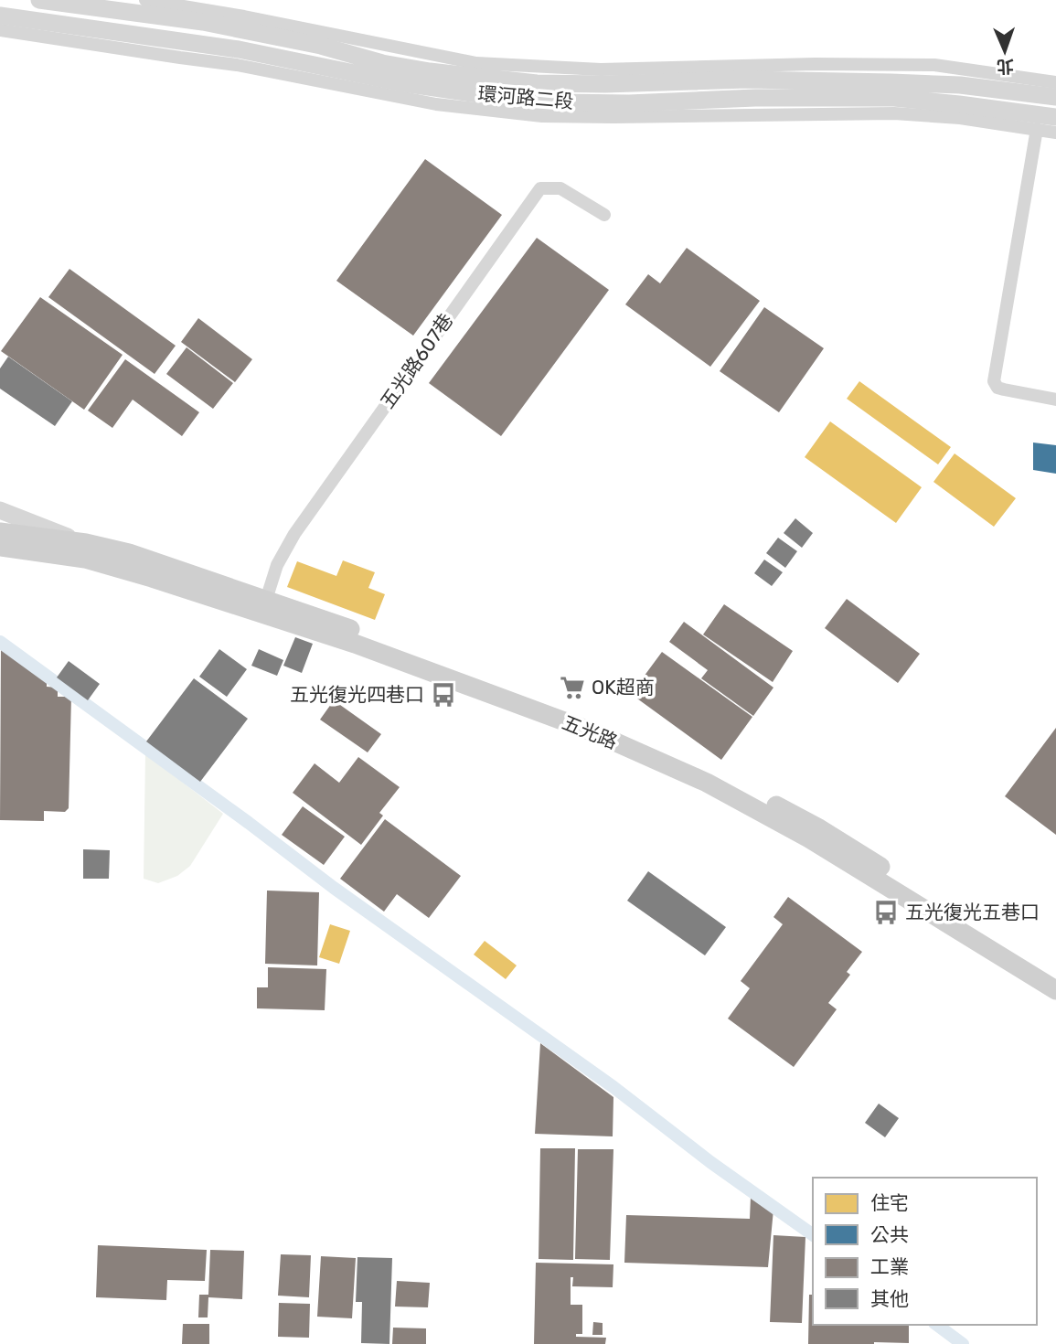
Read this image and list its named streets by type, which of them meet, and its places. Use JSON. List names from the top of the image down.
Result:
{
  "streets": {
    "main road": ["五光路"],
    "street": ["環河路二段", "五光路607巷"]
  },
  "crossings": [
    ["五光路607巷", "五光路"]
  ],
  "places": {
    "supermarket": ["OK超商"],
    "bus stop": ["五光復光四巷口", "五光復光五巷口"]
  },
  "legend": [
    "住宅",
    "公共",
    "工業",
    "其他"
  ],
  "north": "bottom"
}
